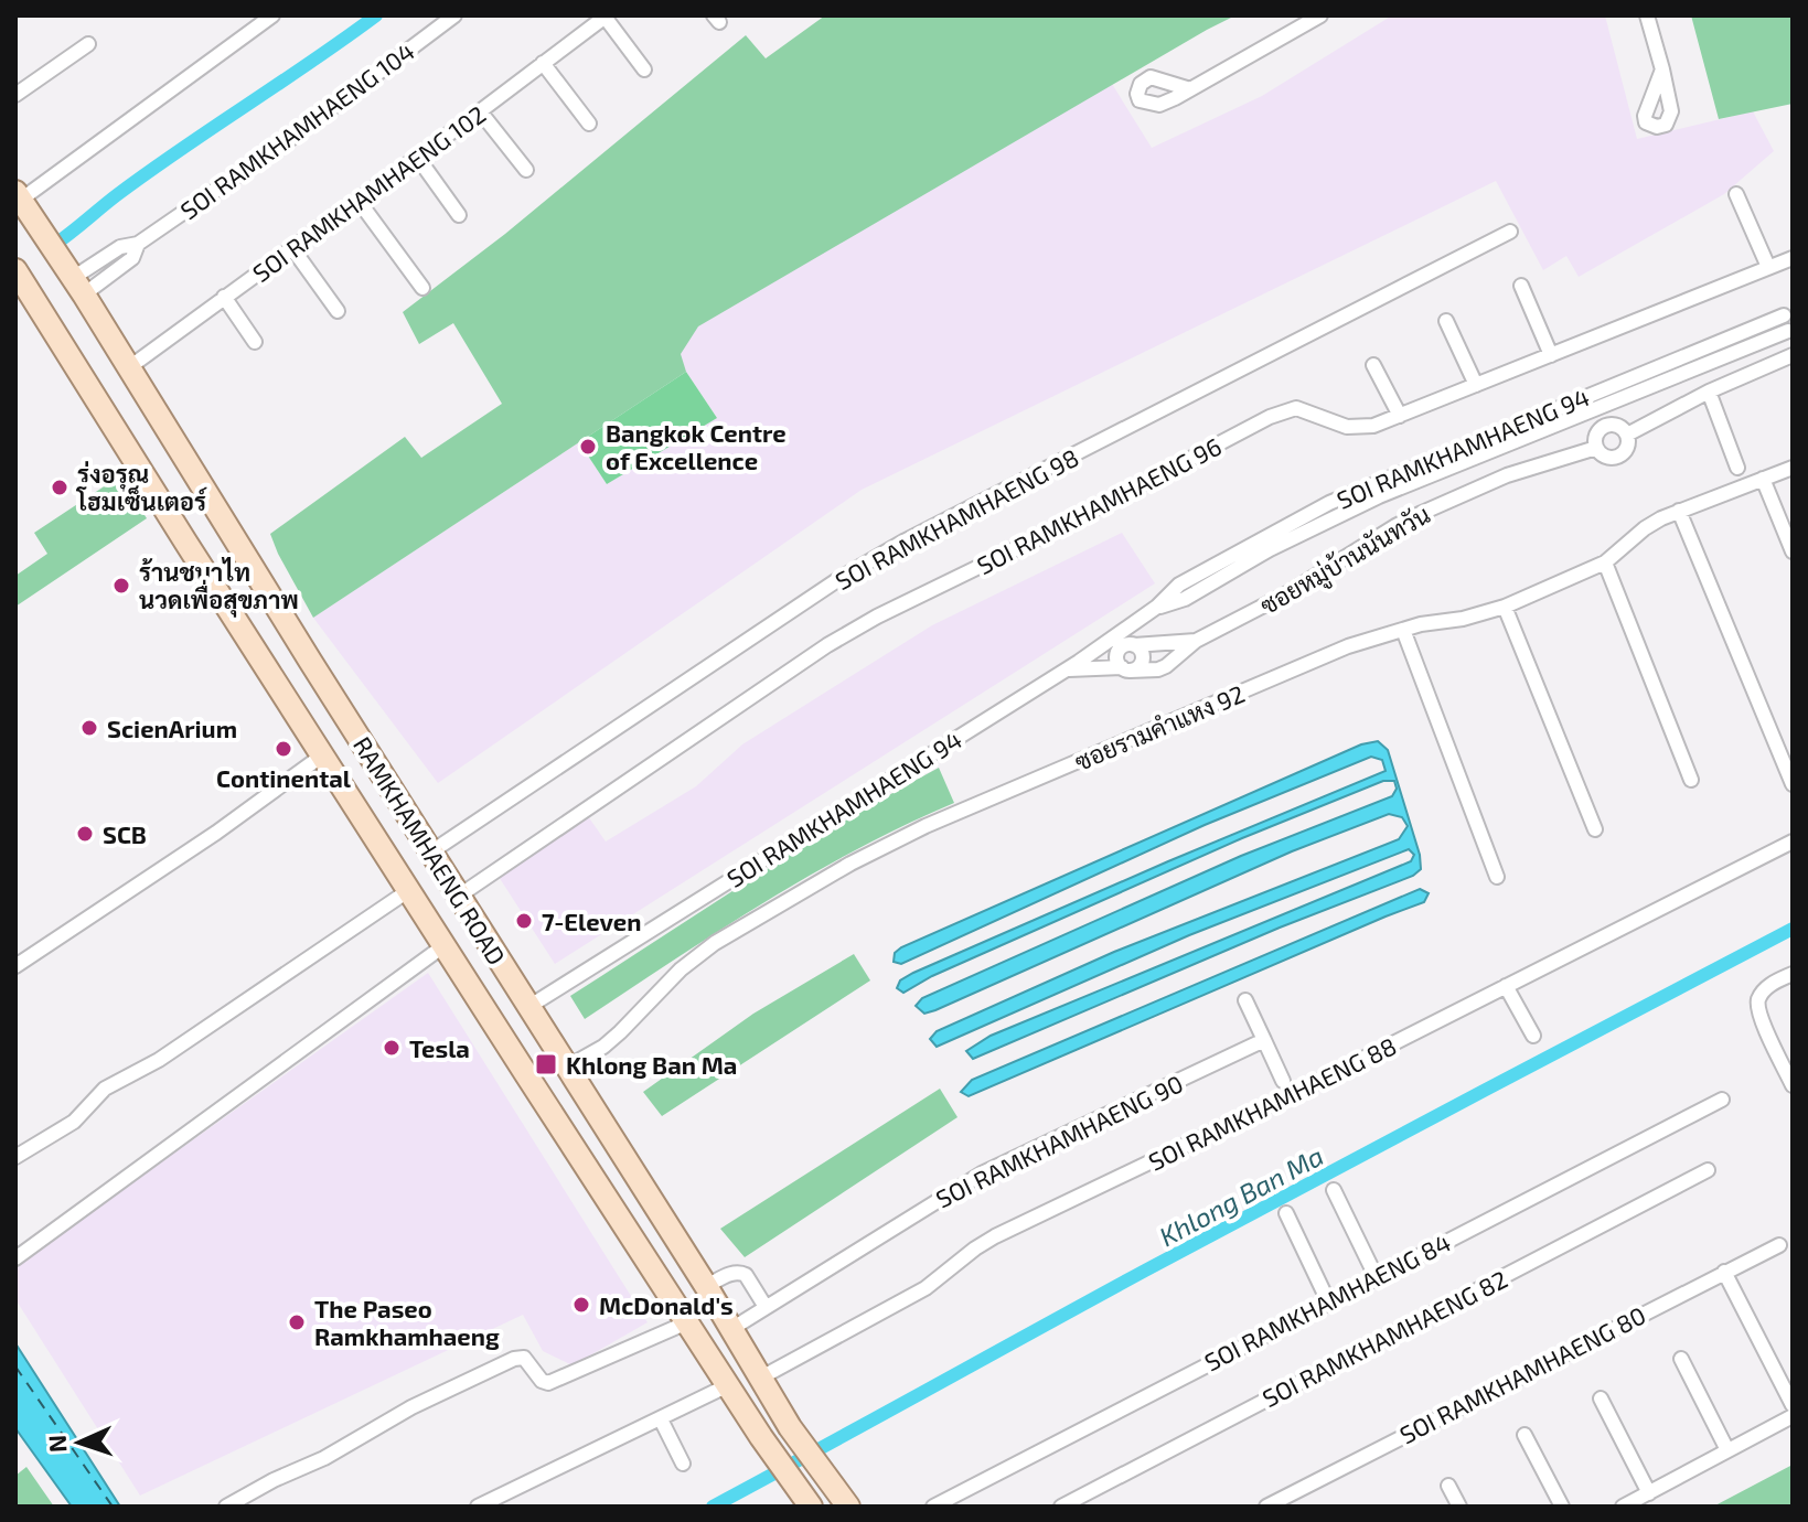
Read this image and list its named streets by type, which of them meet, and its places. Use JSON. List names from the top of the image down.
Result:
{
  "streets": {
    "main road": ["RAMKHAMHAENG ROAD"],
    "street": [
      "SOI RAMKHAMHAENG 104",
      "SOI RAMKHAMHAENG 102",
      "SOI RAMKHAMHAENG 94",
      "SOI RAMKHAMHAENG 96",
      "SOI RAMKHAMHAENG 98",
      "ซอยหมู่บ้านนันทวัน",
      "ซอยรามคําแหง 92",
      "SOI RAMKHAMHAENG 88",
      "SOI RAMKHAMHAENG 90",
      "SOI RAMKHAMHAENG 84",
      "SOI RAMKHAMHAENG 82",
      "SOI RAMKHAMHAENG 80"
    ]
  },
  "crossings": [
    ["SOI RAMKHAMHAENG 104", "RAMKHAMHAENG ROAD"],
    ["SOI RAMKHAMHAENG 102", "RAMKHAMHAENG ROAD"],
    ["SOI RAMKHAMHAENG 94", "ซอยหมู่บ้านนันทวัน"],
    ["SOI RAMKHAMHAENG 94", "RAMKHAMHAENG ROAD"],
    ["SOI RAMKHAMHAENG 96", "RAMKHAMHAENG ROAD"],
    ["SOI RAMKHAMHAENG 98", "RAMKHAMHAENG ROAD"],
    ["ซอยรามคําแหง 92", "RAMKHAMHAENG ROAD"],
    ["RAMKHAMHAENG ROAD", "SOI RAMKHAMHAENG 88"],
    ["RAMKHAMHAENG ROAD", "SOI RAMKHAMHAENG 90"]
  ],
  "water": ["Khlong Ban Ma"],
  "places": {
    "other": [
      "Bangkok Centre of Excellence",
      "รุ่งอรุณ โฮมเซ็นเตอร์",
      "ร้านชบาไท นวดเพื่อสุขภาพ",
      "ScienArium",
      "Continental",
      "SCB",
      "7-Eleven",
      "Tesla",
      "McDonald's",
      "The Paseo Ramkhamhaeng"
    ],
    "transit": ["Khlong Ban Ma"]
  },
  "north": "left"
}
